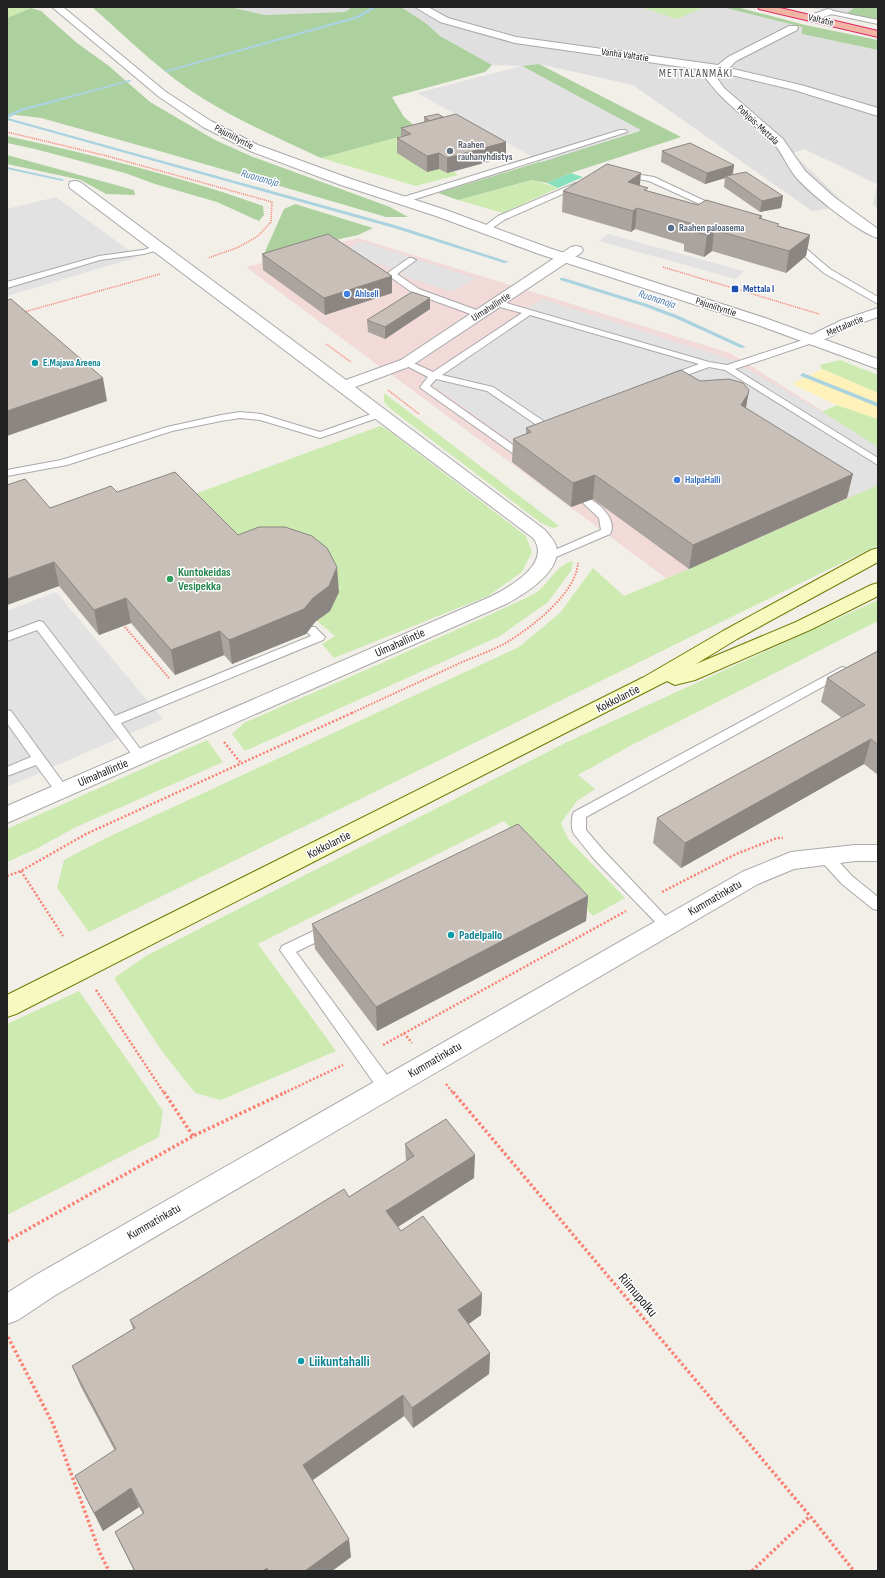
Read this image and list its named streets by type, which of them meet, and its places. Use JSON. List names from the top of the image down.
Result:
{
  "streets": {
    "highway": ["Valtatie"],
    "main road": ["Kokkolantie"],
    "street": [
      "Vanha Valtatie",
      "Pohjois-Mettala",
      "Pajuniityntie",
      "Uimahallintie",
      "Mettalantie",
      "Kummatinkatu"
    ],
    "path": ["Riimupolku"]
  },
  "crossings": [
    ["Vanha Valtatie", "Pohjois-Mettala"],
    ["Pajuniityntie", "Uimahallintie"],
    ["Pajuniityntie", "Mettalantie"],
    ["Kummatinkatu", "Riimupolku"]
  ],
  "districts": ["METTALANMÄKI"],
  "water": ["Ruonanoja"],
  "places": {
    "other": [
      "Raahen rauhanyhdistys",
      "Raahen paloasema",
      "Ahlsell",
      "E.Majava Areena",
      "HalpaHalli",
      "Kuntokeidas Vesipekka",
      "Padelpallo",
      "Liikuntahalli"
    ],
    "transit": ["Mettala I"]
  }
}
